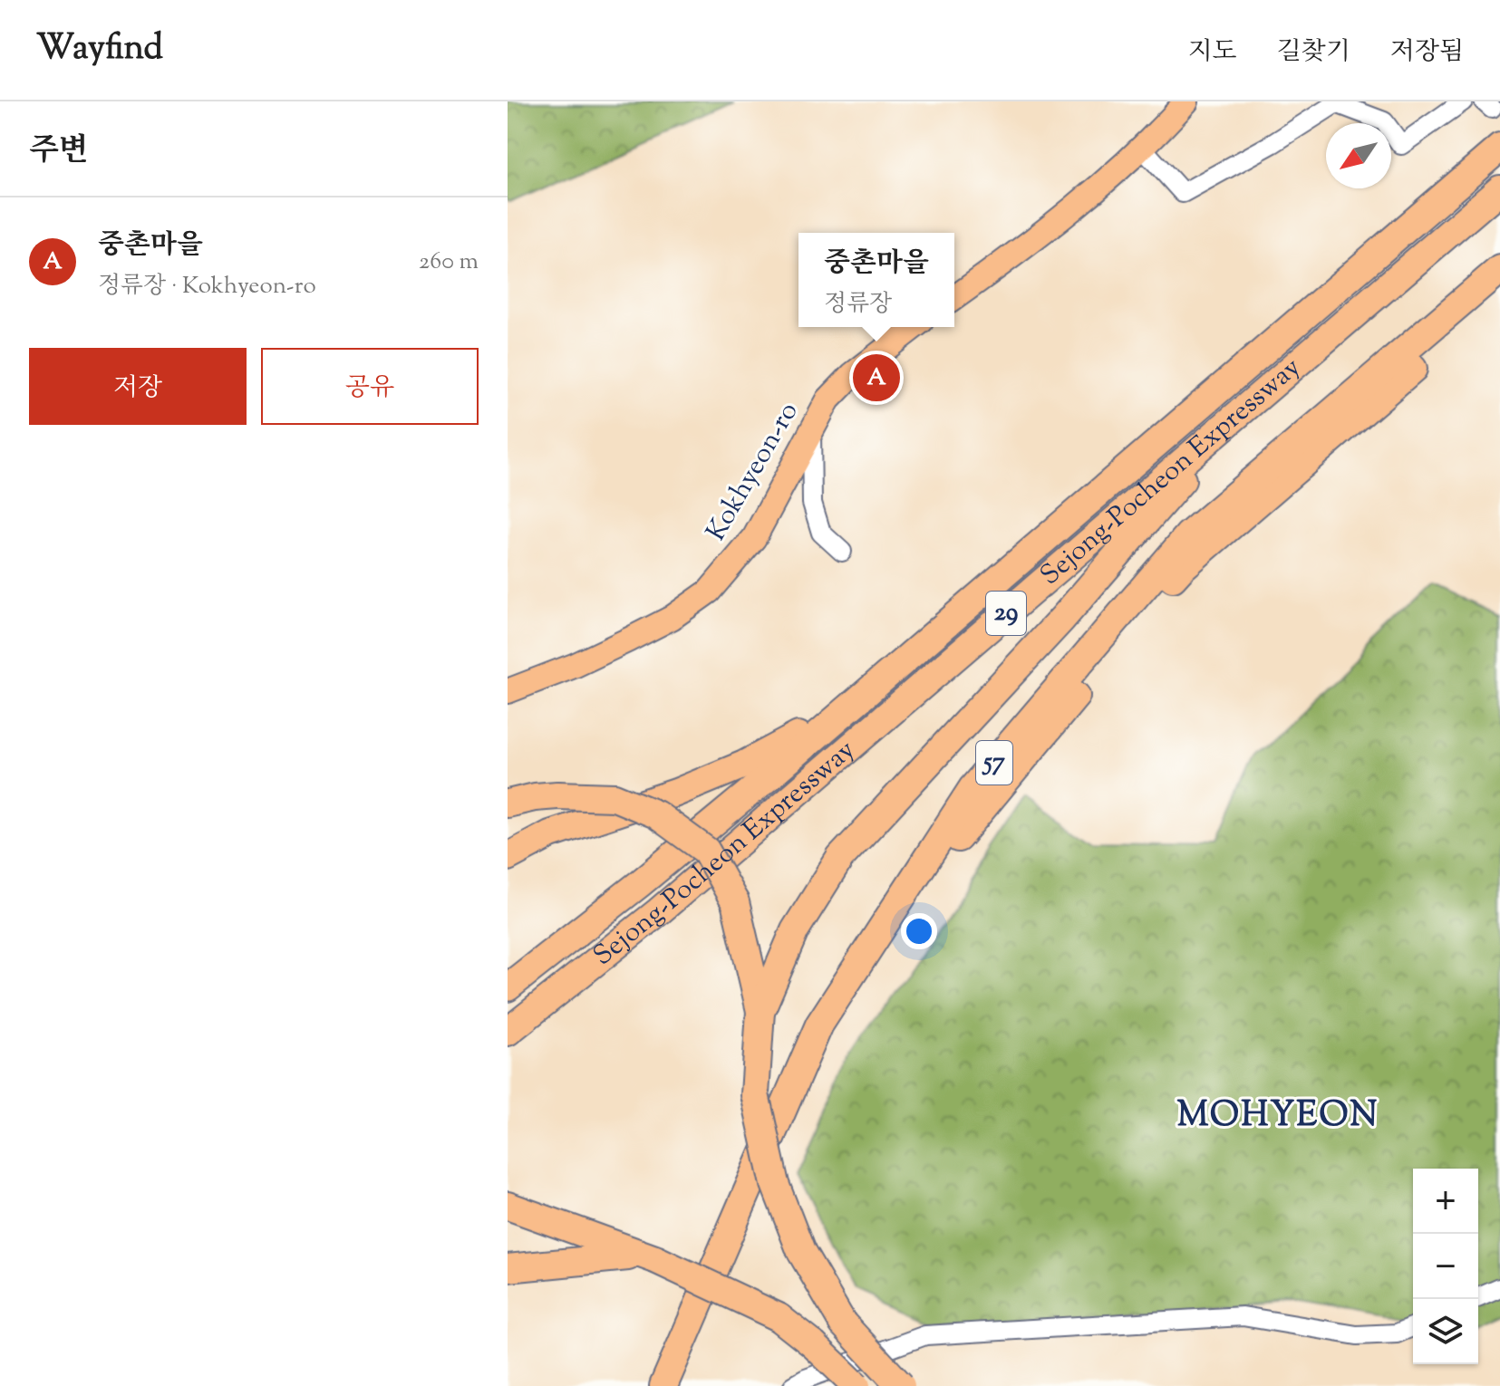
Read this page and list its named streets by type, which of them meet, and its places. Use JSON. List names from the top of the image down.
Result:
{
  "streets": {
    "highway": ["Sejong-Pocheon Expressway", "29", "57"],
    "main road": ["Kokhyeon-ro"]
  },
  "districts": ["MOHYEON"],
  "north": "bottom left",
  "page": {
    "header": "Wayfind",
    "nav": ["지도", "길찾기", "저장됨"],
    "heading": "주변",
    "list": [
      {
        "mark": "A",
        "name": "중촌마을",
        "note": "정류장 · Kokhyeon-ro",
        "value": "260 m"
      }
    ],
    "popup": ["중촌마을", "정류장"],
    "buttons": ["저장", "공유"],
    "pins": "A",
    "map_buttons": ["+", "−"]
  }
}
